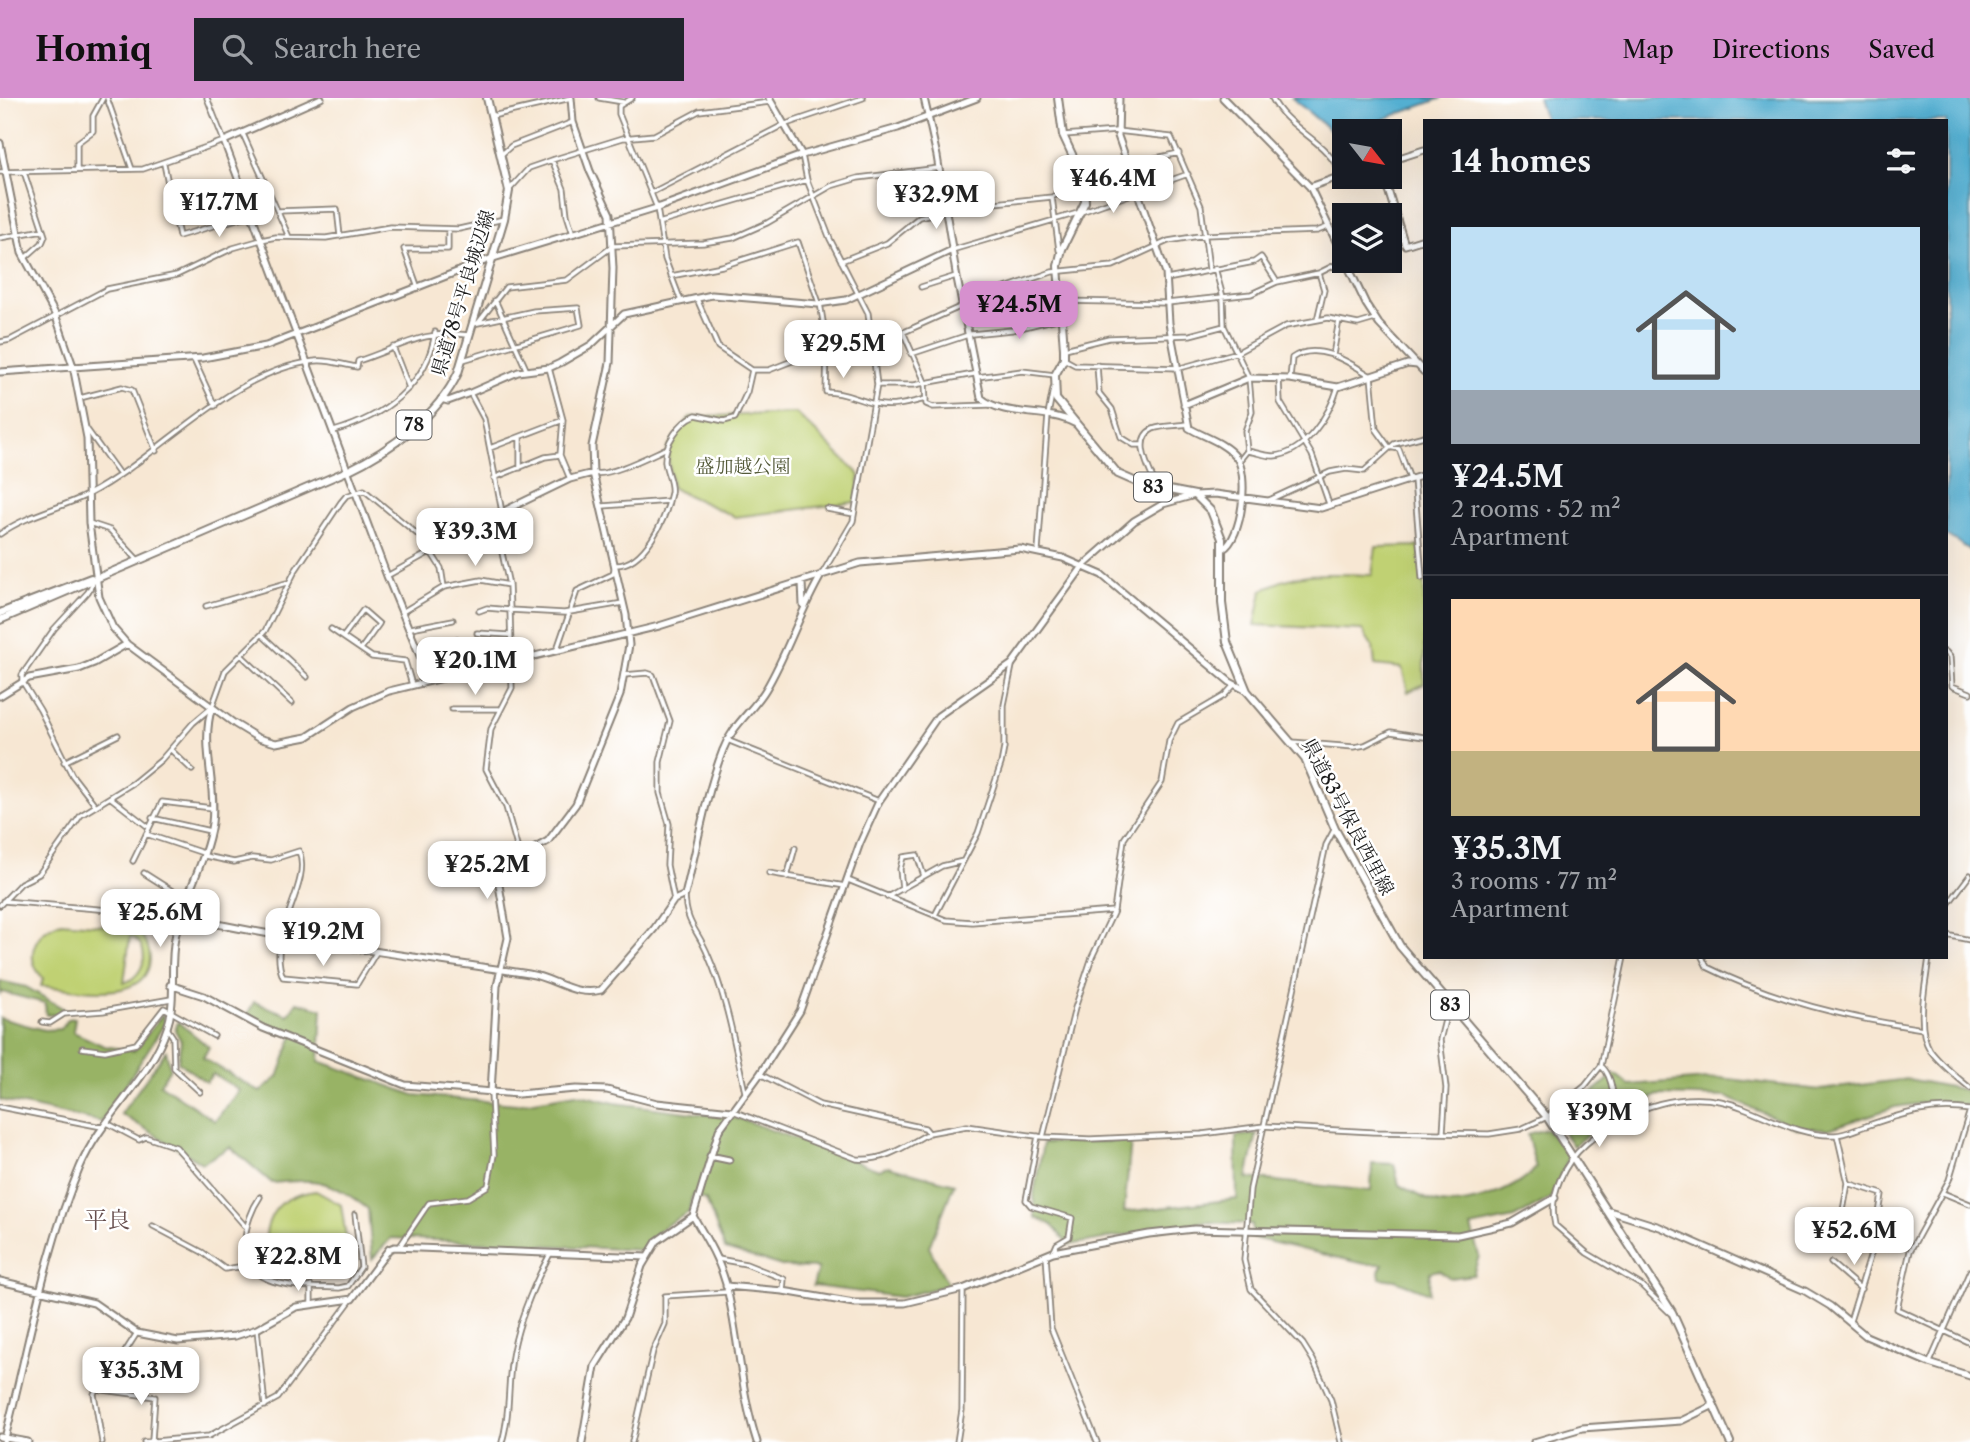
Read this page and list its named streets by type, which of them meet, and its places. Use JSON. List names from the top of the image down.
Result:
{
  "streets": {
    "main road": [
      "県道78号平良城辺線",
      "78",
      "83",
      "県道83号保良西里線"
    ]
  },
  "crossings": [
    ["83", "県道83号保良西里線"]
  ],
  "districts": ["平良"],
  "parks": ["盛加越公園"],
  "north": "bottom right",
  "page": {
    "header": "Homiq",
    "search": "Search here",
    "nav": ["Map", "Directions", "Saved"],
    "heading": "14 homes",
    "price": [
      "¥46.4M",
      "¥32.9M",
      "¥17.7M",
      "¥24.5M",
      "¥29.5M",
      "¥39.3M",
      "¥20.1M",
      "¥25.2M",
      "¥25.6M",
      "¥19.2M",
      "¥39M",
      "¥52.6M",
      "¥22.8M",
      "¥35.3M"
    ],
    "list": [
      {
        "name": "¥24.5M",
        "note": "2 rooms · 52 m² · Apartment"
      },
      {
        "name": "¥35.3M",
        "note": "3 rooms · 77 m² · Apartment"
      }
    ]
  }
}
